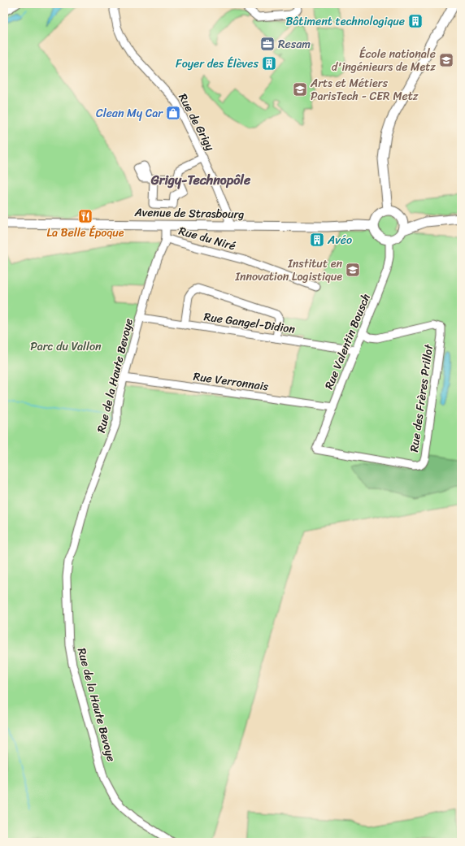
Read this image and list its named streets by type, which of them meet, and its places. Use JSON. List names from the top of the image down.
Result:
{
  "streets": {
    "main road": ["Avenue de Strasbourg"],
    "street": [
      "Rue de Grigy",
      "Rue du Niré",
      "Rue Gangel-Didion",
      "Rue Valentin Bousch",
      "Rue de la Haute Bevoye",
      "Rue Verronnais",
      "Rue des Frères Prillot"
    ]
  },
  "crossings": [
    ["Rue de Grigy", "Avenue de Strasbourg"],
    ["Avenue de Strasbourg", "Rue Valentin Bousch"],
    ["Avenue de Strasbourg", "Rue de la Haute Bevoye"],
    ["Rue du Niré", "Rue de la Haute Bevoye"],
    ["Rue Gangel-Didion", "Rue Valentin Bousch"],
    ["Rue Gangel-Didion", "Rue de la Haute Bevoye"],
    ["Rue Valentin Bousch", "Rue Verronnais"],
    ["Rue Valentin Bousch", "Rue des Frères Prillot"],
    ["Rue de la Haute Bevoye", "Rue Verronnais"]
  ],
  "districts": ["Grigy-Technopôle"],
  "parks": ["Parc du Vallon"],
  "places": {
    "building": ["Bâtiment technologique", "Foyer des Élèves", "Avéo"],
    "office": ["Resam"],
    "school or university": ["École nationale d'ingénieurs de Metz", "Arts et Métiers ParisTech - CER Metz", "Institut en Innovation Logistique"],
    "shop": ["Clean My Car"],
    "restaurant": ["La Belle Époque"]
  }
}
